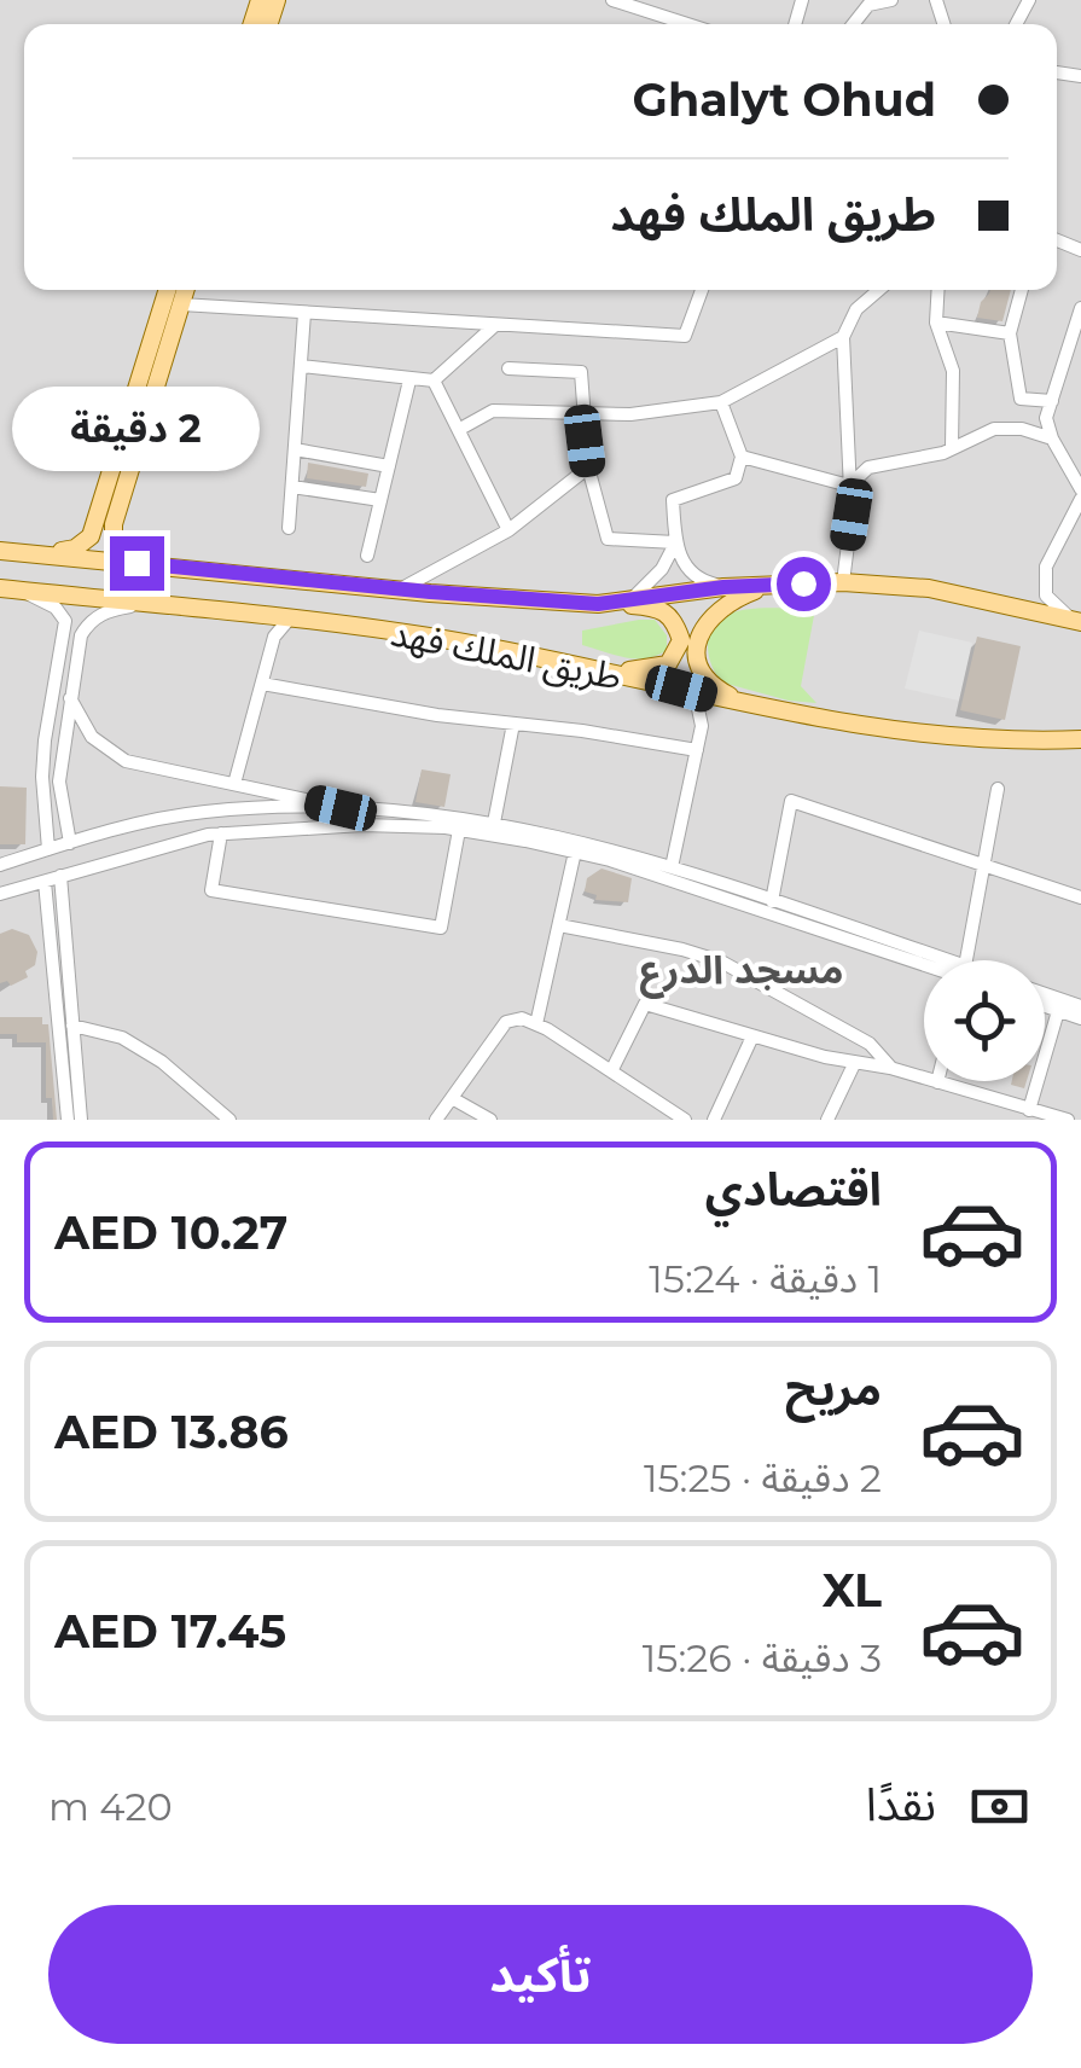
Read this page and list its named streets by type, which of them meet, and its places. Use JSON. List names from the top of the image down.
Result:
{
  "streets": {
    "main road": ["طريق الملك فهد"]
  },
  "districts": ["مسجد الدرع"],
  "page": {
    "banner": ["Ghalyt Ohud", "طريق الملك فهد"],
    "bubble": "2 دقيقة",
    "list": [
      {
        "name": "اقتصادي",
        "note": "1 دقيقة · 15:24",
        "value": "AED 10.27"
      },
      {
        "name": "مريح",
        "note": "2 دقيقة · 15:25",
        "value": "AED 13.86"
      },
      {
        "name": "XL",
        "note": "3 دقيقة · 15:26",
        "value": "AED 17.45"
      }
    ],
    "pay": ["نقدًا", "420 m"],
    "buttons": "تأكيد"
  }
}
